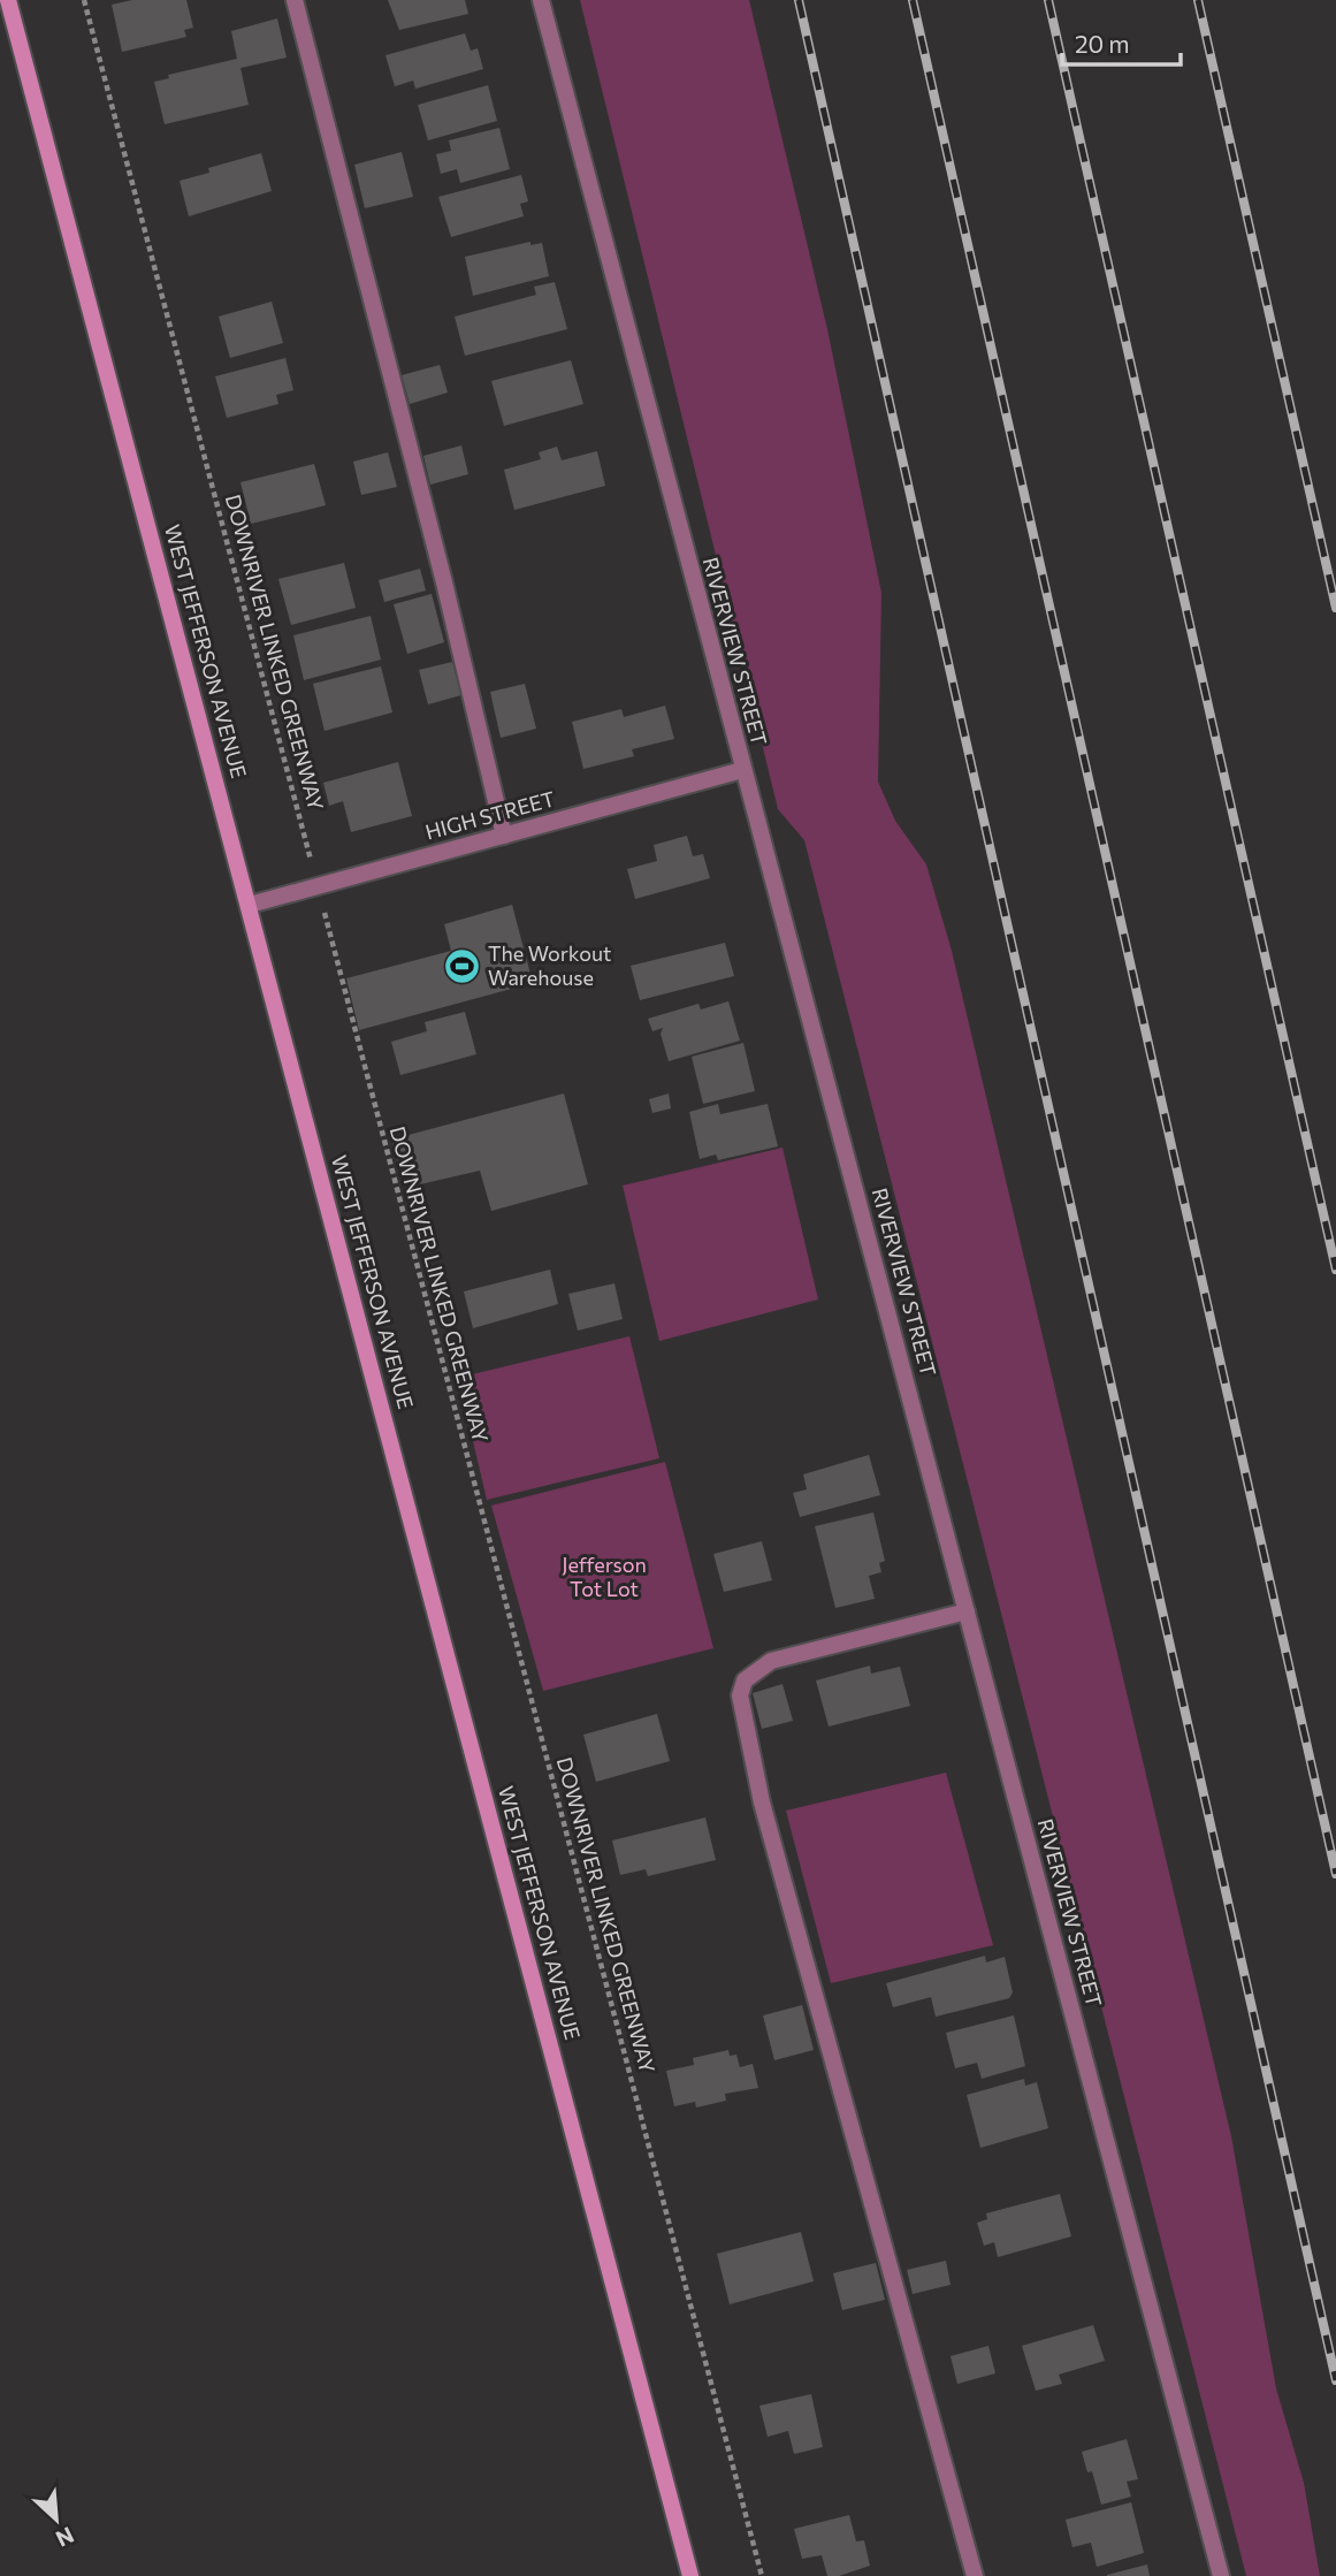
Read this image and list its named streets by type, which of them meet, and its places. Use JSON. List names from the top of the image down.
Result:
{
  "streets": {
    "main road": ["WEST JEFFERSON AVENUE"],
    "street": ["RIVERVIEW STREET", "HIGH STREET"],
    "path": ["DOWNRIVER LINKED GREENWAY"]
  },
  "crossings": [
    ["WEST JEFFERSON AVENUE", "HIGH STREET"],
    ["RIVERVIEW STREET", "HIGH STREET"],
    ["DOWNRIVER LINKED GREENWAY", "HIGH STREET"]
  ],
  "parks": ["Jefferson Tot Lot"],
  "places": {
    "sports": ["The Workout Warehouse"]
  },
  "scale_bar": "20 m",
  "north": "bottom right"
}
